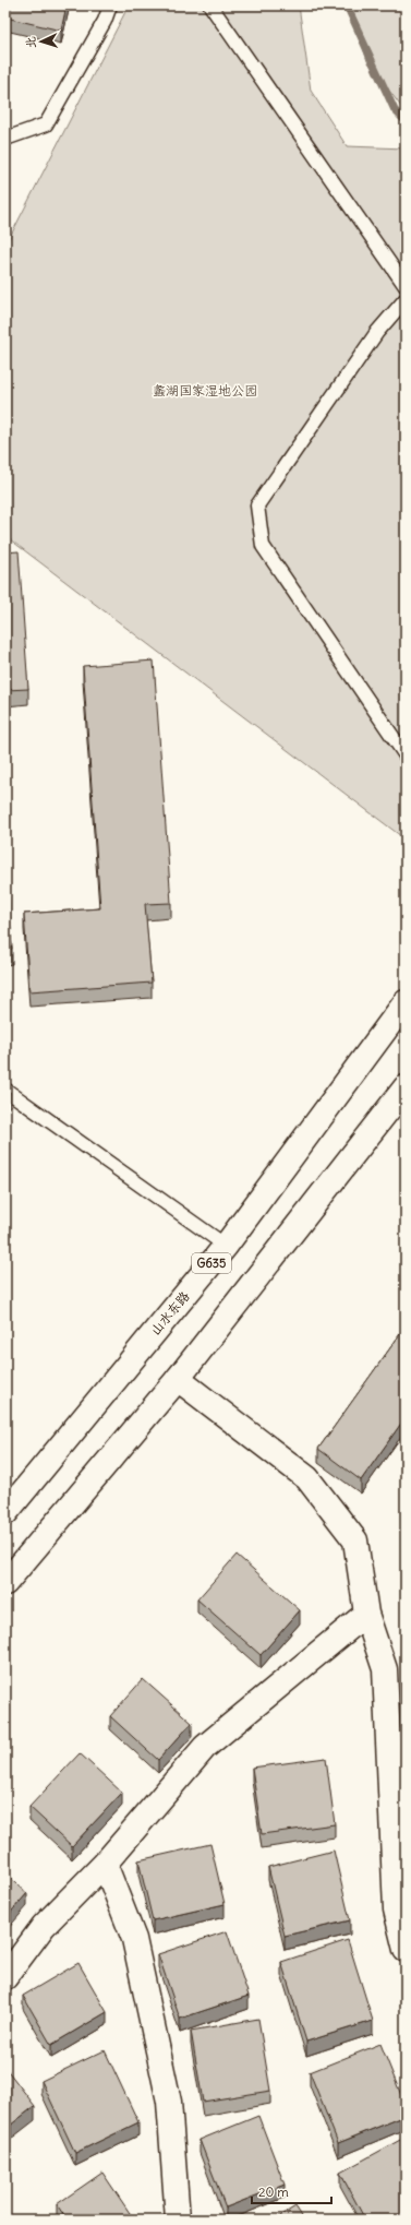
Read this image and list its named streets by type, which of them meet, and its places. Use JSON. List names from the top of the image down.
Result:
{
  "streets": {
    "main road": ["G635", "山水东路"]
  },
  "parks": ["蠡湖国家湿地公园"],
  "scale_bar": "20 m",
  "north": "left"
}
